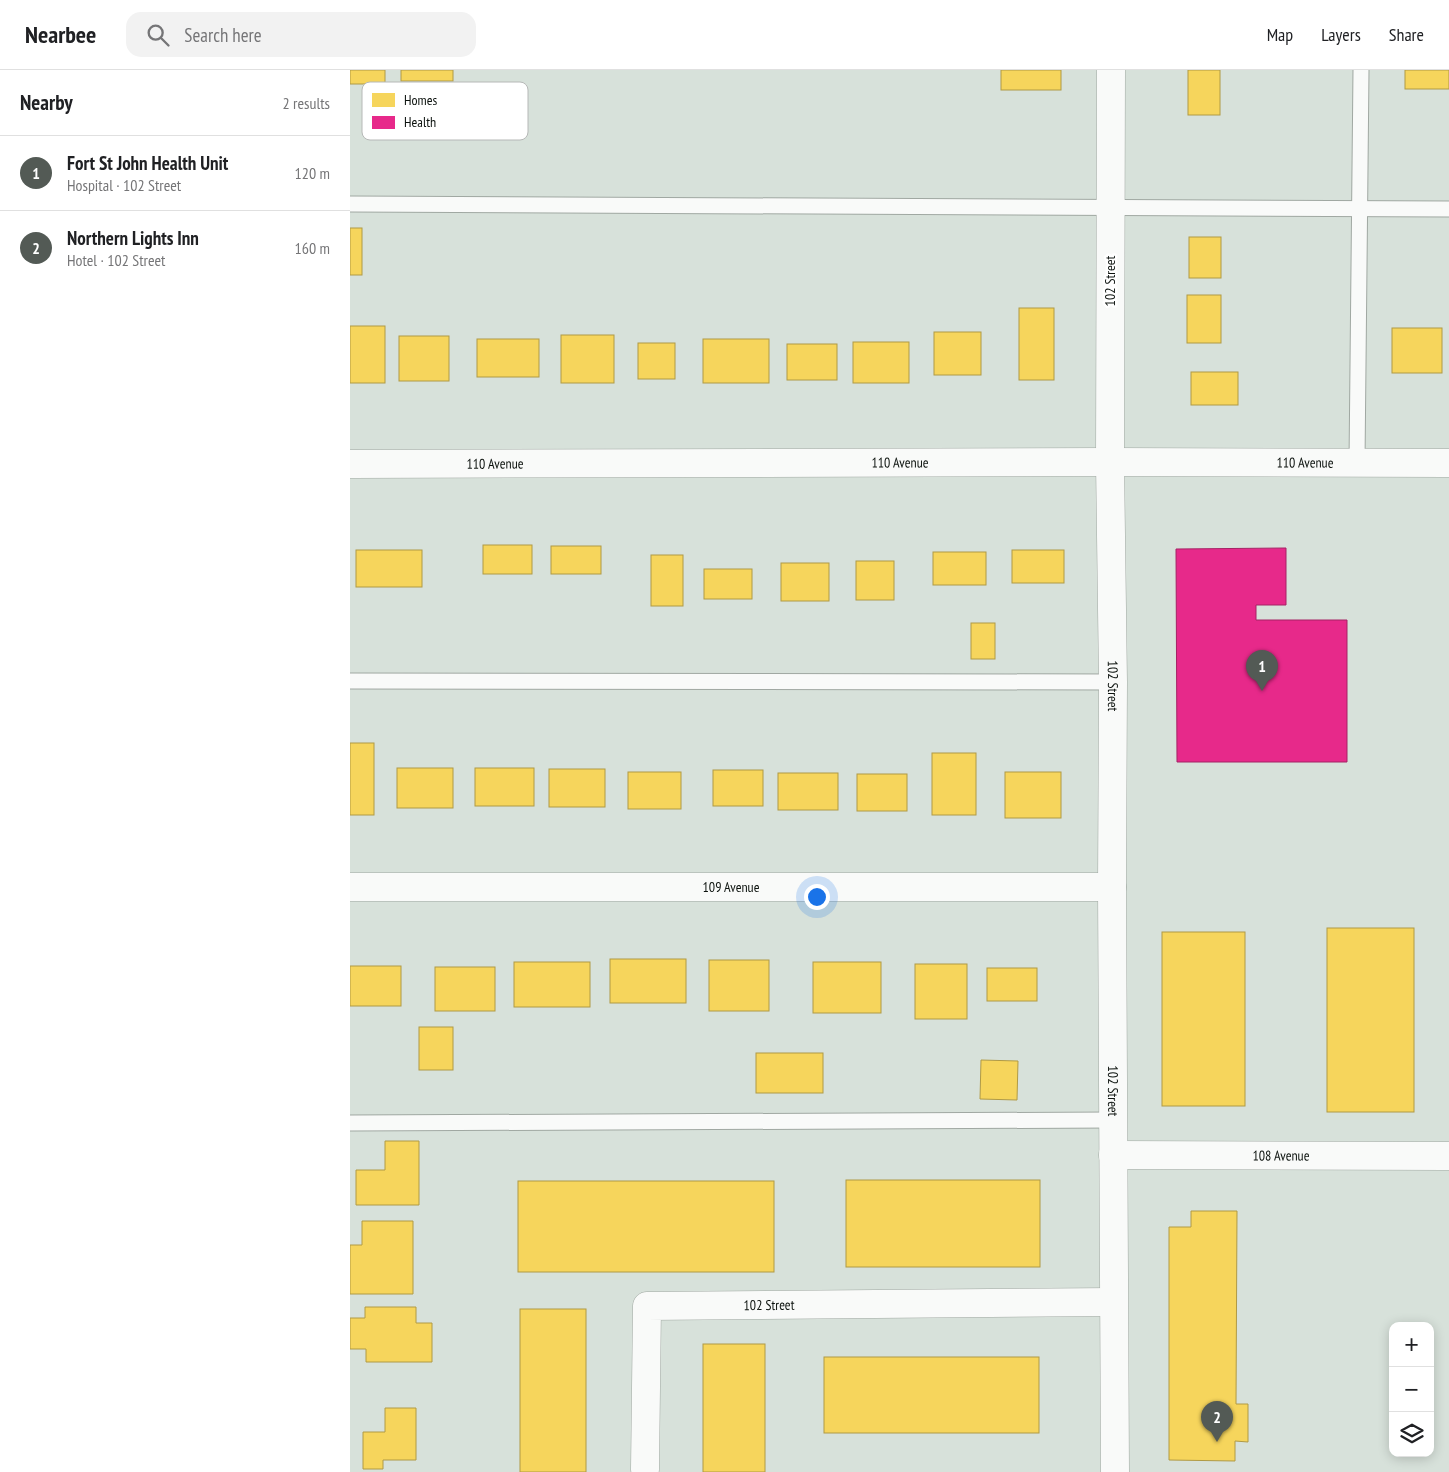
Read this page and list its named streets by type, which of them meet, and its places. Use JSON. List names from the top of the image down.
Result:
{
  "streets": {
    "street": [
      "102 Street",
      "110 Avenue",
      "109 Avenue",
      "108 Avenue"
    ]
  },
  "crossings": [
    ["102 Street", "110 Avenue"],
    ["102 Street", "109 Avenue"],
    ["102 Street", "108 Avenue"]
  ],
  "legend": ["Homes", "Health"],
  "page": {
    "header": "Nearbee",
    "search": "Search here",
    "nav": ["Map", "Layers", "Share"],
    "heading": ["Nearby", "2 results"],
    "list": [
      {
        "mark": "1",
        "name": "Fort St John Health Unit",
        "note": "Hospital · 102 Street",
        "value": "120 m"
      },
      {
        "mark": "2",
        "name": "Northern Lights Inn",
        "note": "Hotel · 102 Street",
        "value": "160 m"
      }
    ],
    "pins": ["1", "2"],
    "map_buttons": ["+", "−"]
  }
}
